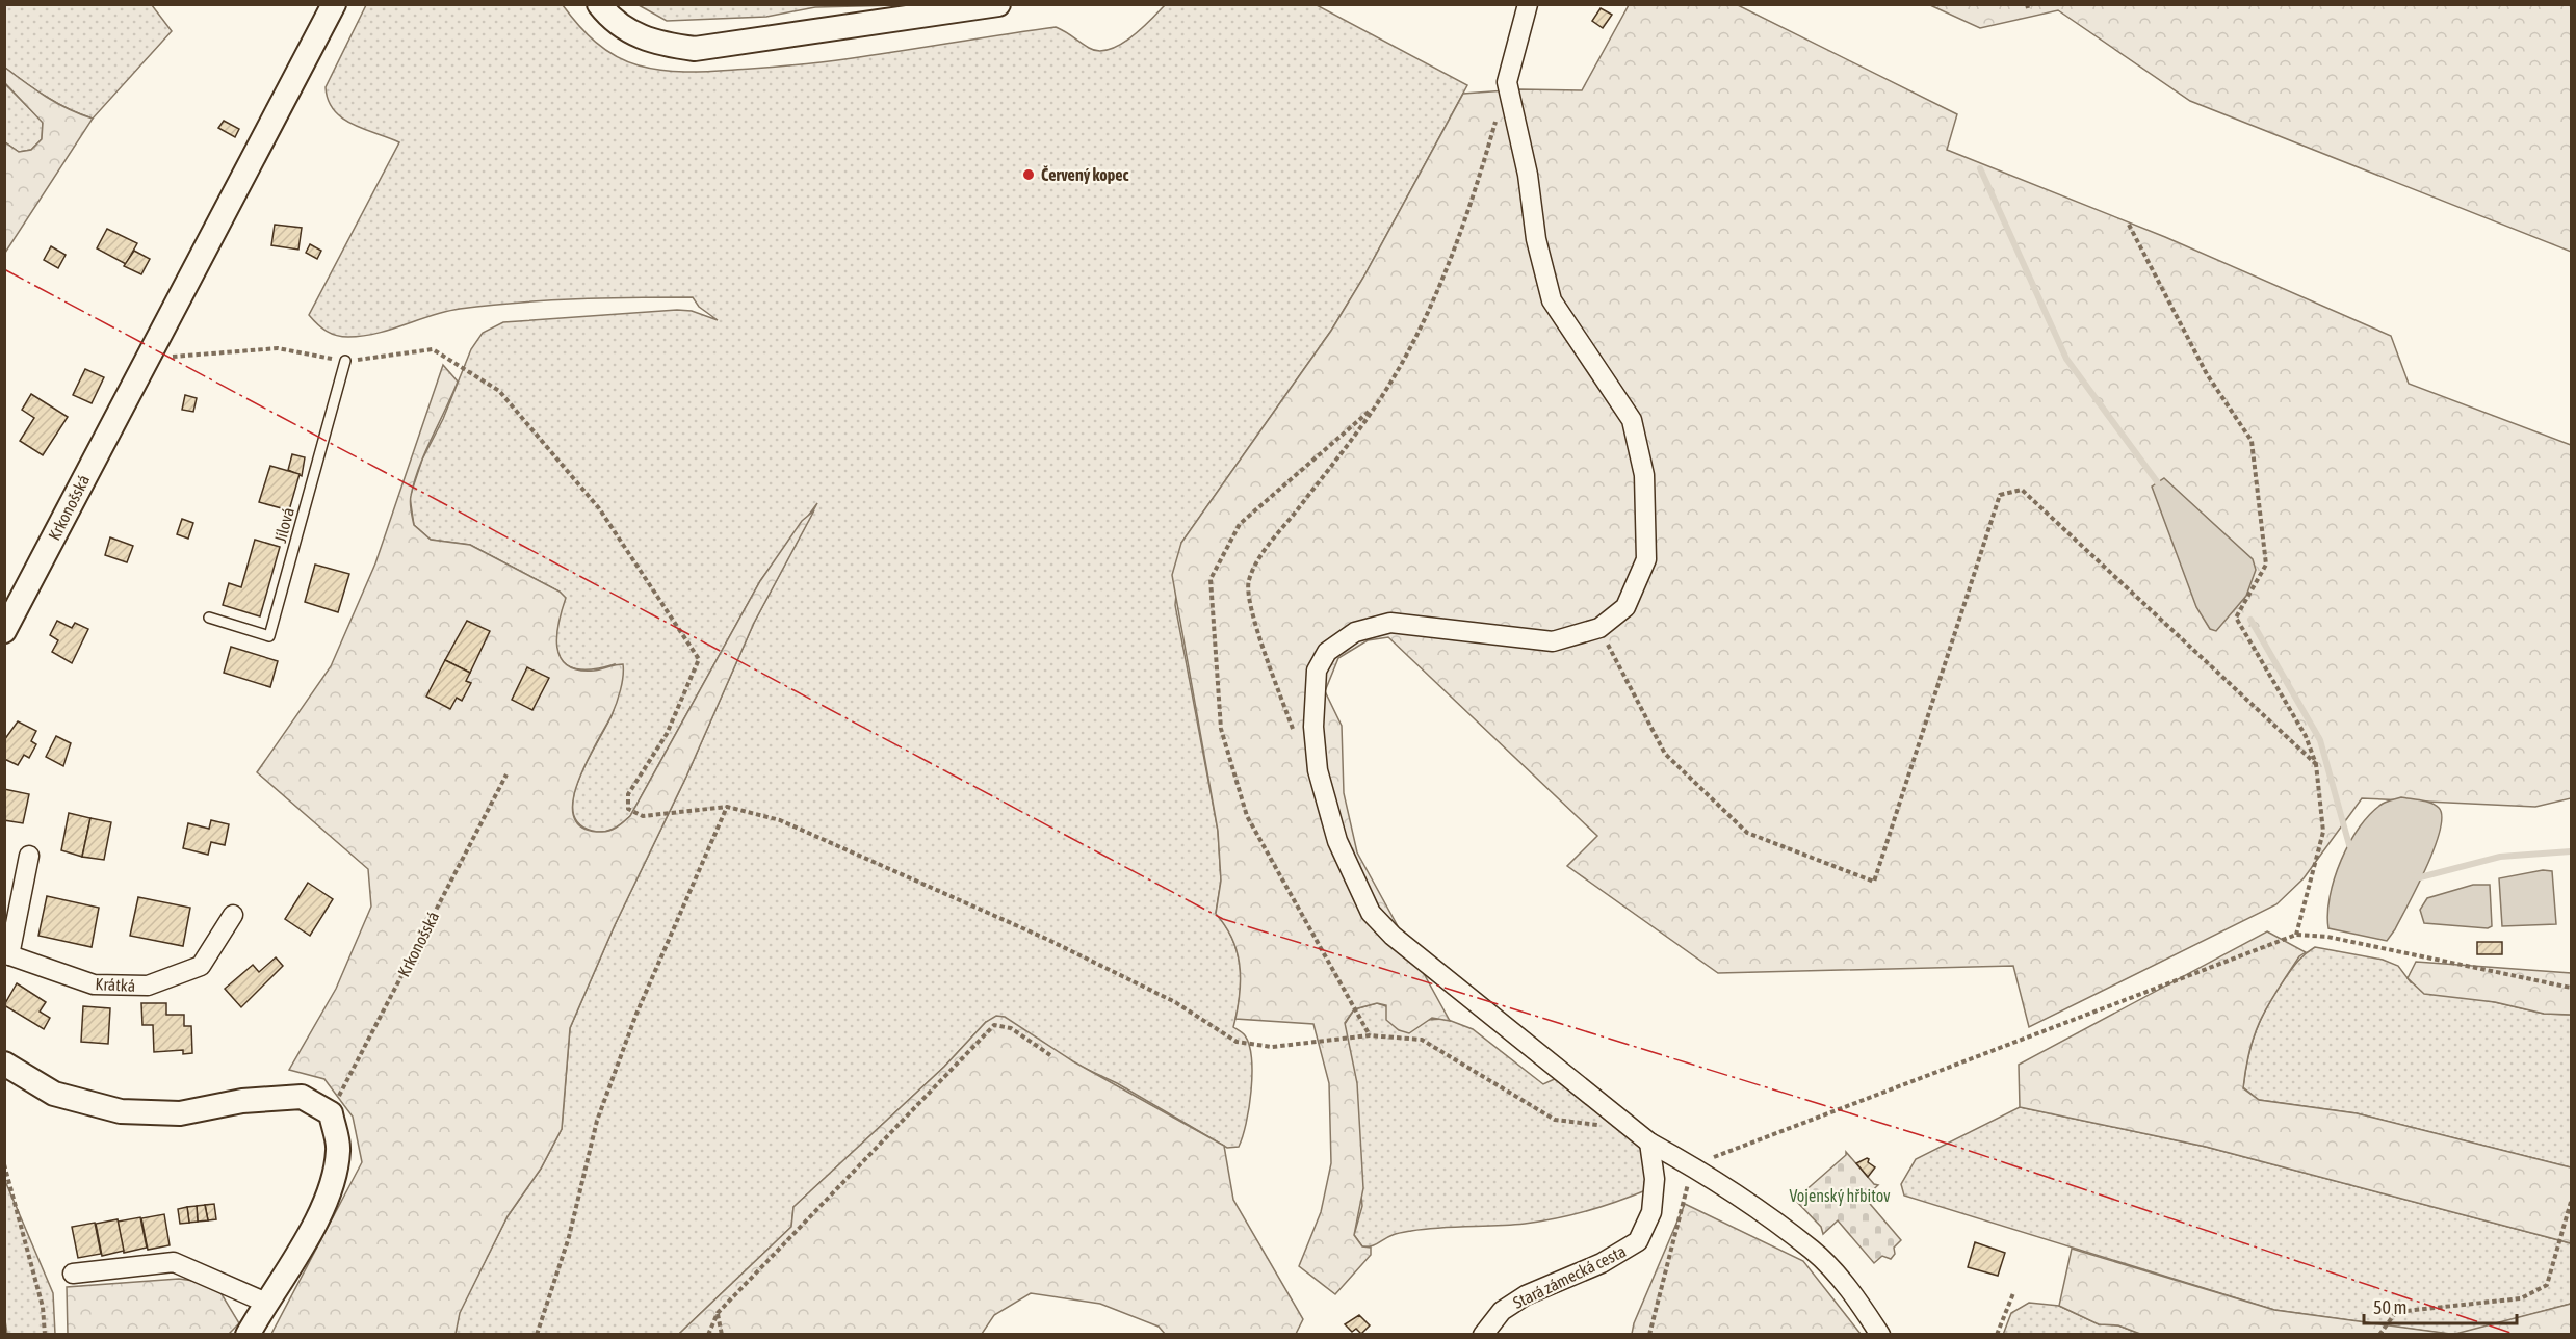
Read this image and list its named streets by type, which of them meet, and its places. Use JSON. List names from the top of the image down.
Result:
{
  "streets": {
    "street": ["Krkonošská", "Krátká", "Stará zámecká cesta"],
    "lane": ["Jílová"]
  },
  "parks": ["Vojenský hřbitov"],
  "places": ["Červený kopec"],
  "scale_bar": "50 m"
}
